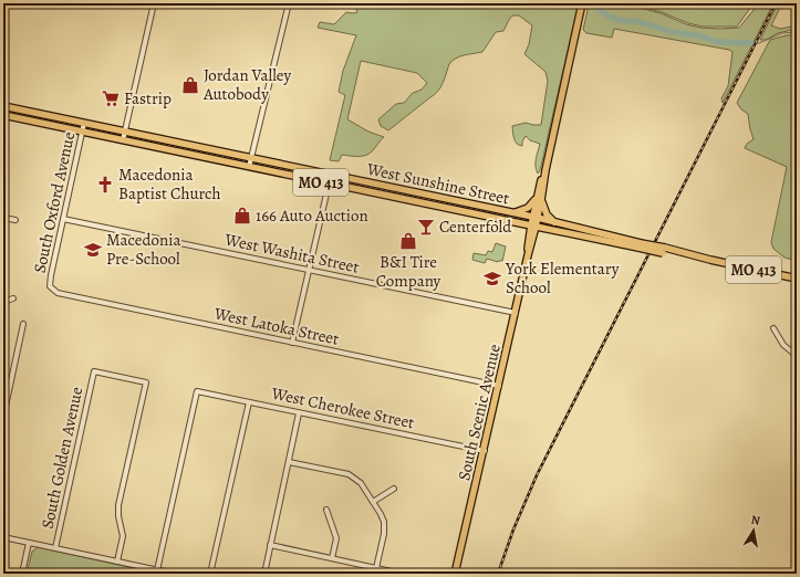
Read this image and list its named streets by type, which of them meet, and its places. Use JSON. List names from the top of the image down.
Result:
{
  "streets": {
    "main road": ["MO 413", "West Sunshine Street", "South Scenic Avenue"],
    "street": [
      "South Oxford Avenue",
      "West Washita Street",
      "West Latoka Street",
      "West Cherokee Street",
      "South Golden Avenue"
    ]
  },
  "crossings": [
    ["West Sunshine Street", "South Oxford Avenue"],
    ["West Sunshine Street", "South Scenic Avenue"],
    ["South Oxford Avenue", "West Washita Street"],
    ["South Oxford Avenue", "West Latoka Street"],
    ["West Washita Street", "South Scenic Avenue"],
    ["West Latoka Street", "South Scenic Avenue"],
    ["West Cherokee Street", "South Scenic Avenue"]
  ],
  "places": {
    "shop": ["Jordan Valley Autobody", "166 Auto Auction", "B&I Tire Company"],
    "supermarket": ["Fastrip"],
    "church": ["Macedonia Baptist Church"],
    "bar": ["Centerfold"],
    "school or university": ["Macedonia Pre-School", "York Elementary School"]
  },
  "north": "top"
}
